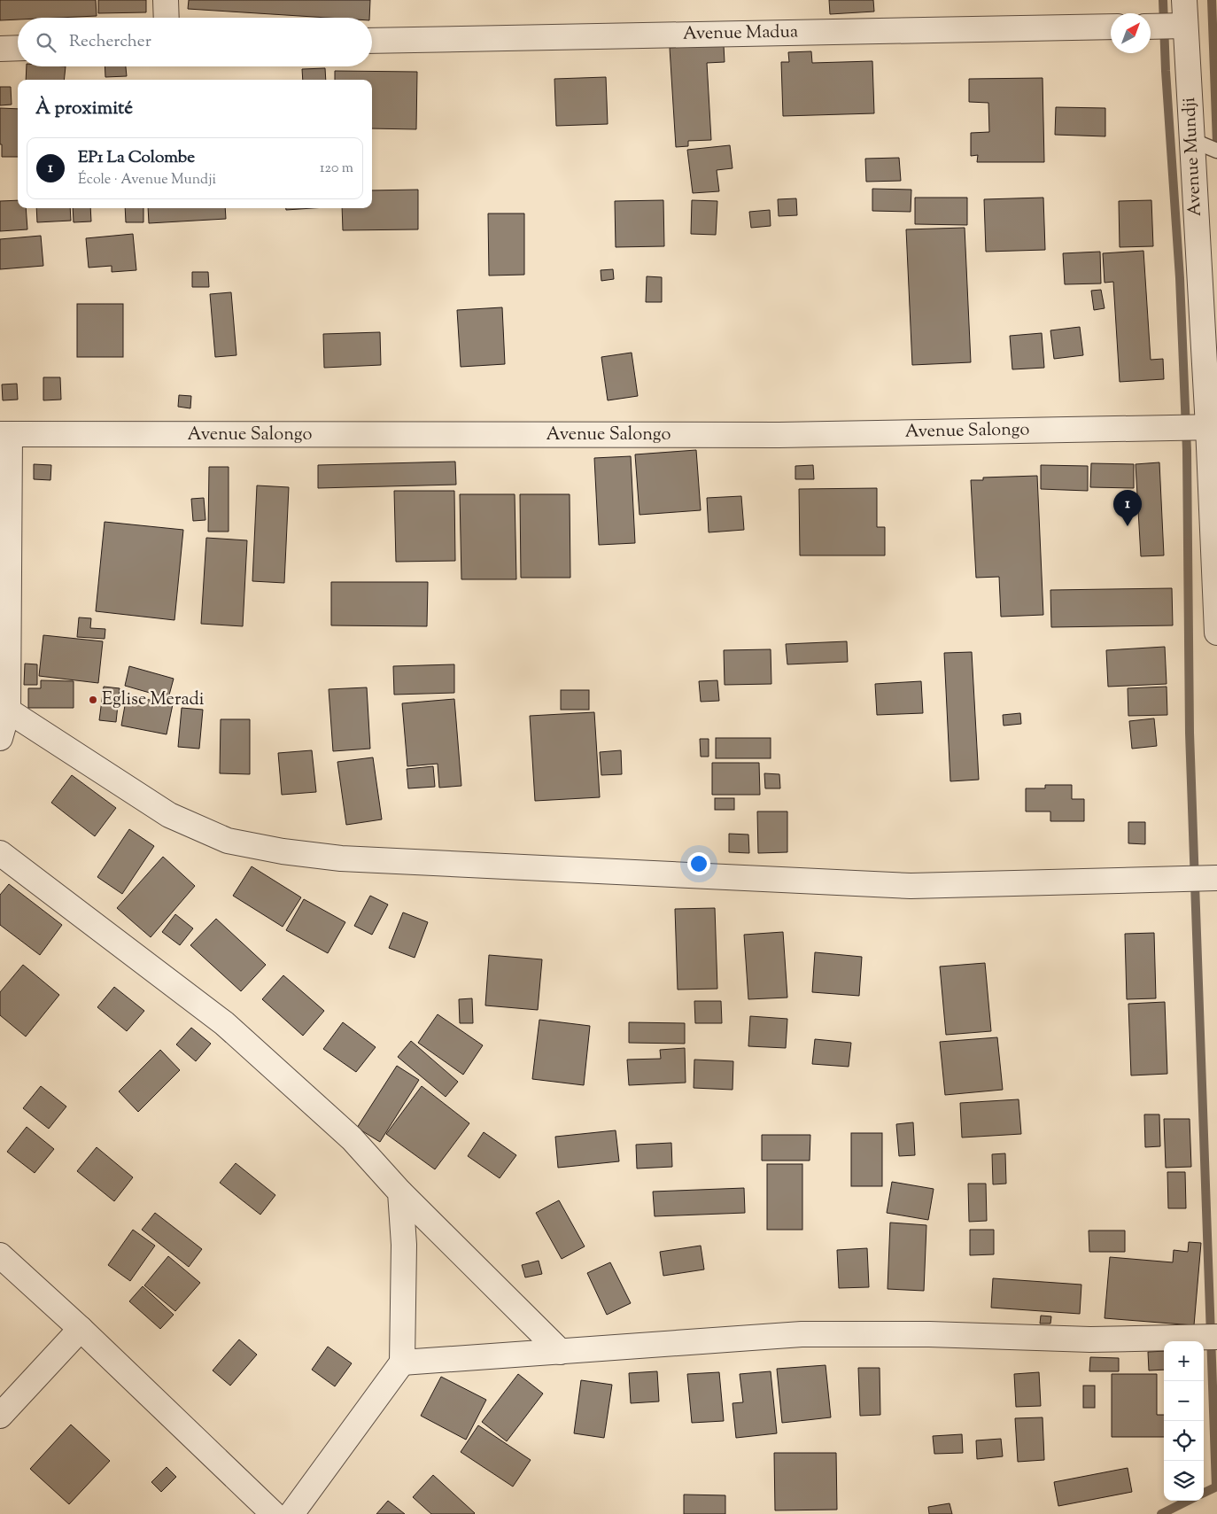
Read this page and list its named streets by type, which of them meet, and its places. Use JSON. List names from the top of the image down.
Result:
{
  "streets": {
    "street": ["Avenue Madua", "Avenue Mundji", "Avenue Salongo"]
  },
  "crossings": [
    ["Avenue Mundji", "Avenue Salongo"]
  ],
  "places": ["Eglise Meradi"],
  "north": "top right",
  "page": {
    "search": "Rechercher",
    "heading": "À proximité",
    "list": [
      {
        "mark": "1",
        "name": "EP1 La Colombe",
        "note": "École · Avenue Mundji",
        "value": "120 m"
      }
    ],
    "pins": "1",
    "map_buttons": ["+", "−"]
  }
}
